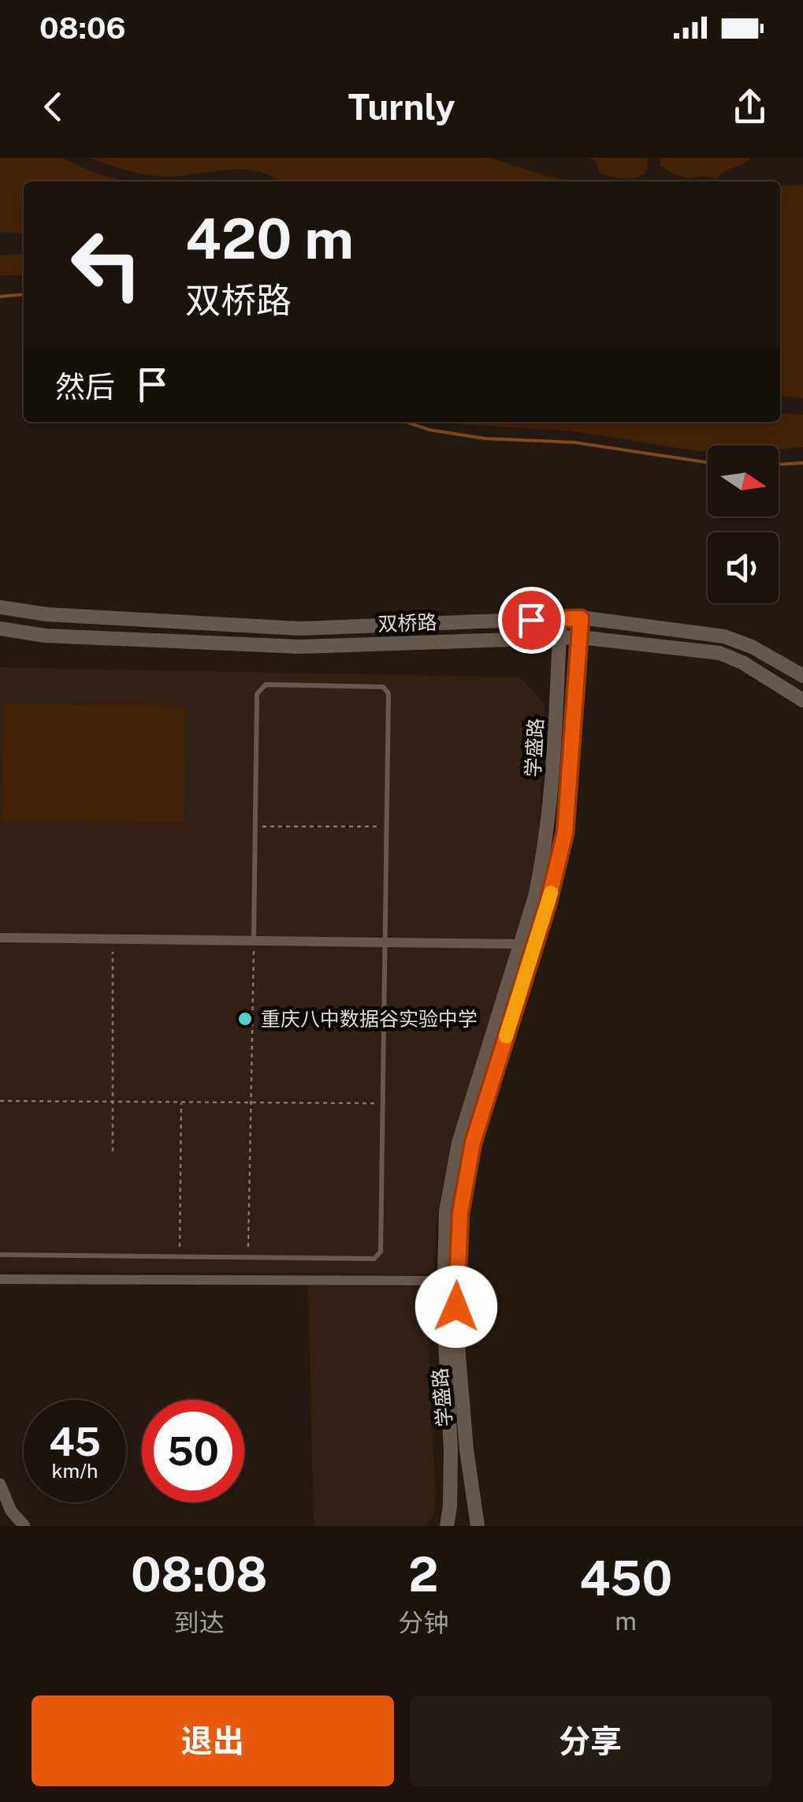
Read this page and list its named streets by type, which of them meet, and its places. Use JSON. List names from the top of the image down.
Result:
{
  "streets": {
    "main road": ["双桥路", "学盛路"]
  },
  "crossings": [
    ["双桥路", "学盛路"]
  ],
  "places": ["重庆八中数据谷实验中学"],
  "north": "right",
  "page": {
    "status": "08:06",
    "header": "Turnly",
    "turn": ["420 m", "双桥路"],
    "then": "然后",
    "speed": "45 km/h",
    "limit": "50",
    "eta": [
      "08:08",
      "到达",
      "2",
      "分钟",
      "450",
      "m"
    ],
    "buttons": ["退出", "分享"]
  }
}
